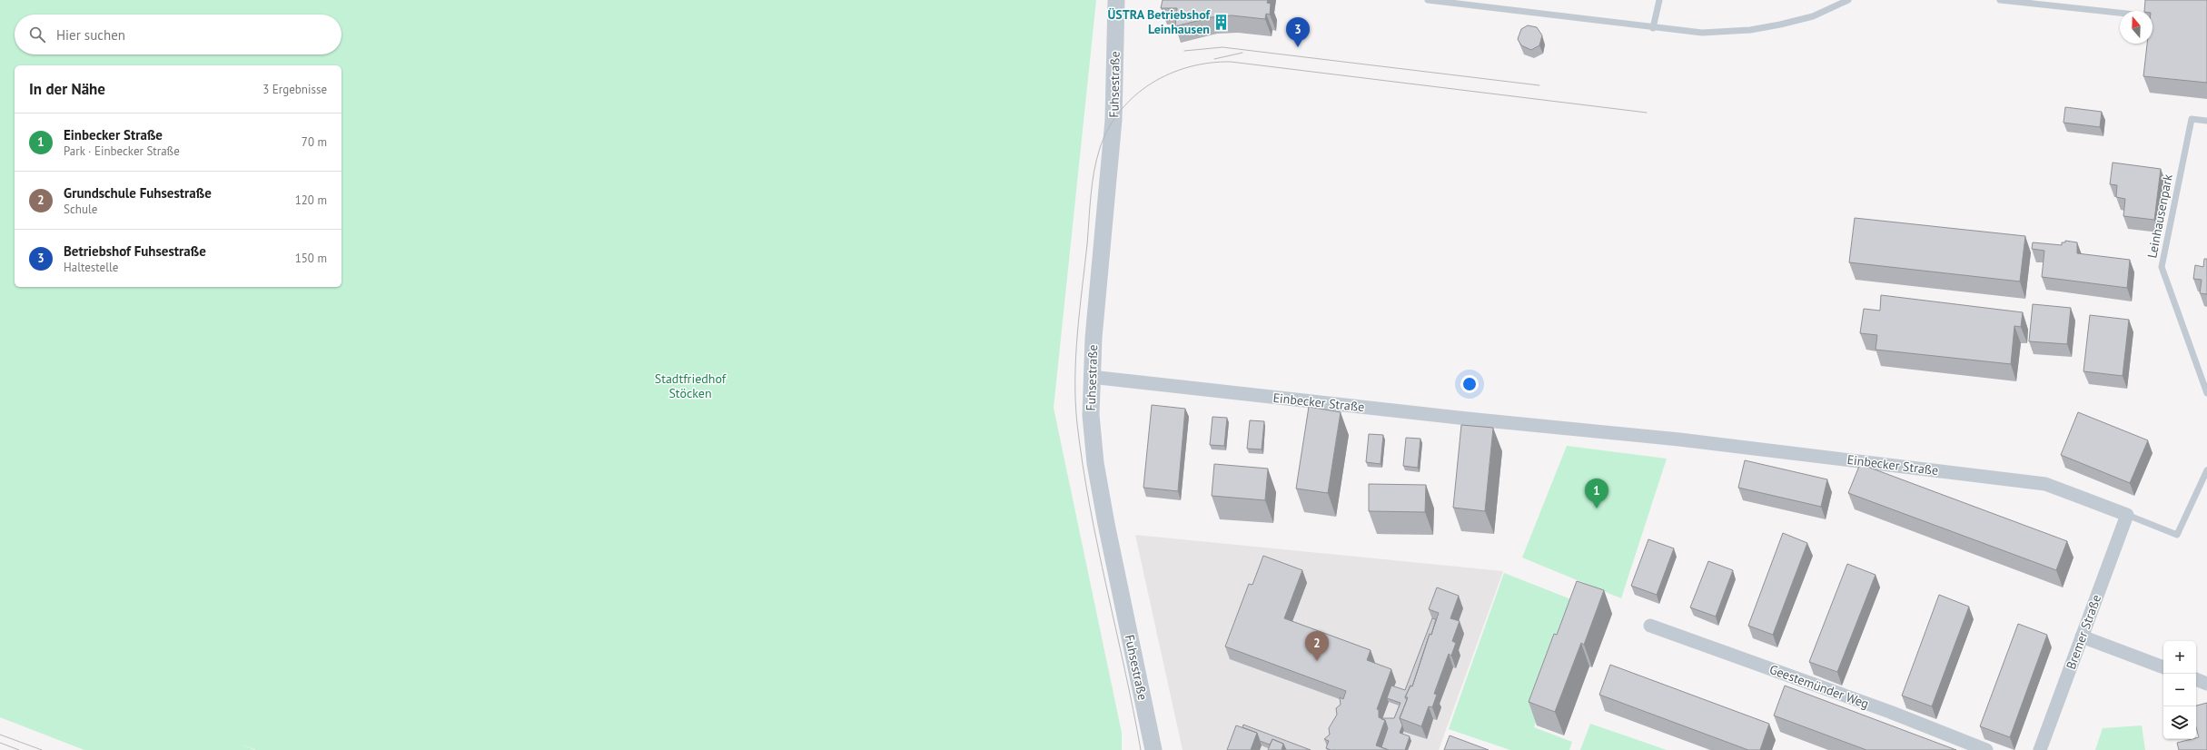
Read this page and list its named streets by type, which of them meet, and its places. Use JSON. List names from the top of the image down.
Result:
{
  "streets": {
    "street": [
      "Fuhsestraße",
      "Einbecker Straße",
      "Bremer Straße",
      "Geestemünder Weg"
    ],
    "lane": ["Leinhausenpark"]
  },
  "crossings": [
    ["Fuhsestraße", "Einbecker Straße"],
    ["Einbecker Straße", "Bremer Straße"]
  ],
  "parks": ["Stadtfriedhof Stöcken"],
  "places": {
    "building": ["ÜSTRA Betriebshof Leinhausen"]
  },
  "north": "top",
  "page": {
    "search": "Hier suchen",
    "pins": ["3", "1", "2"],
    "heading": ["In der Nähe", "3 Ergebnisse"],
    "list": [
      {
        "mark": "1",
        "name": "Einbecker Straße",
        "note": "Park · Einbecker Straße",
        "value": "70 m"
      },
      {
        "mark": "2",
        "name": "Grundschule Fuhsestraße",
        "note": "Schule",
        "value": "120 m"
      },
      {
        "mark": "3",
        "name": "Betriebshof Fuhsestraße",
        "note": "Haltestelle",
        "value": "150 m"
      }
    ],
    "map_buttons": ["+", "−"]
  }
}
